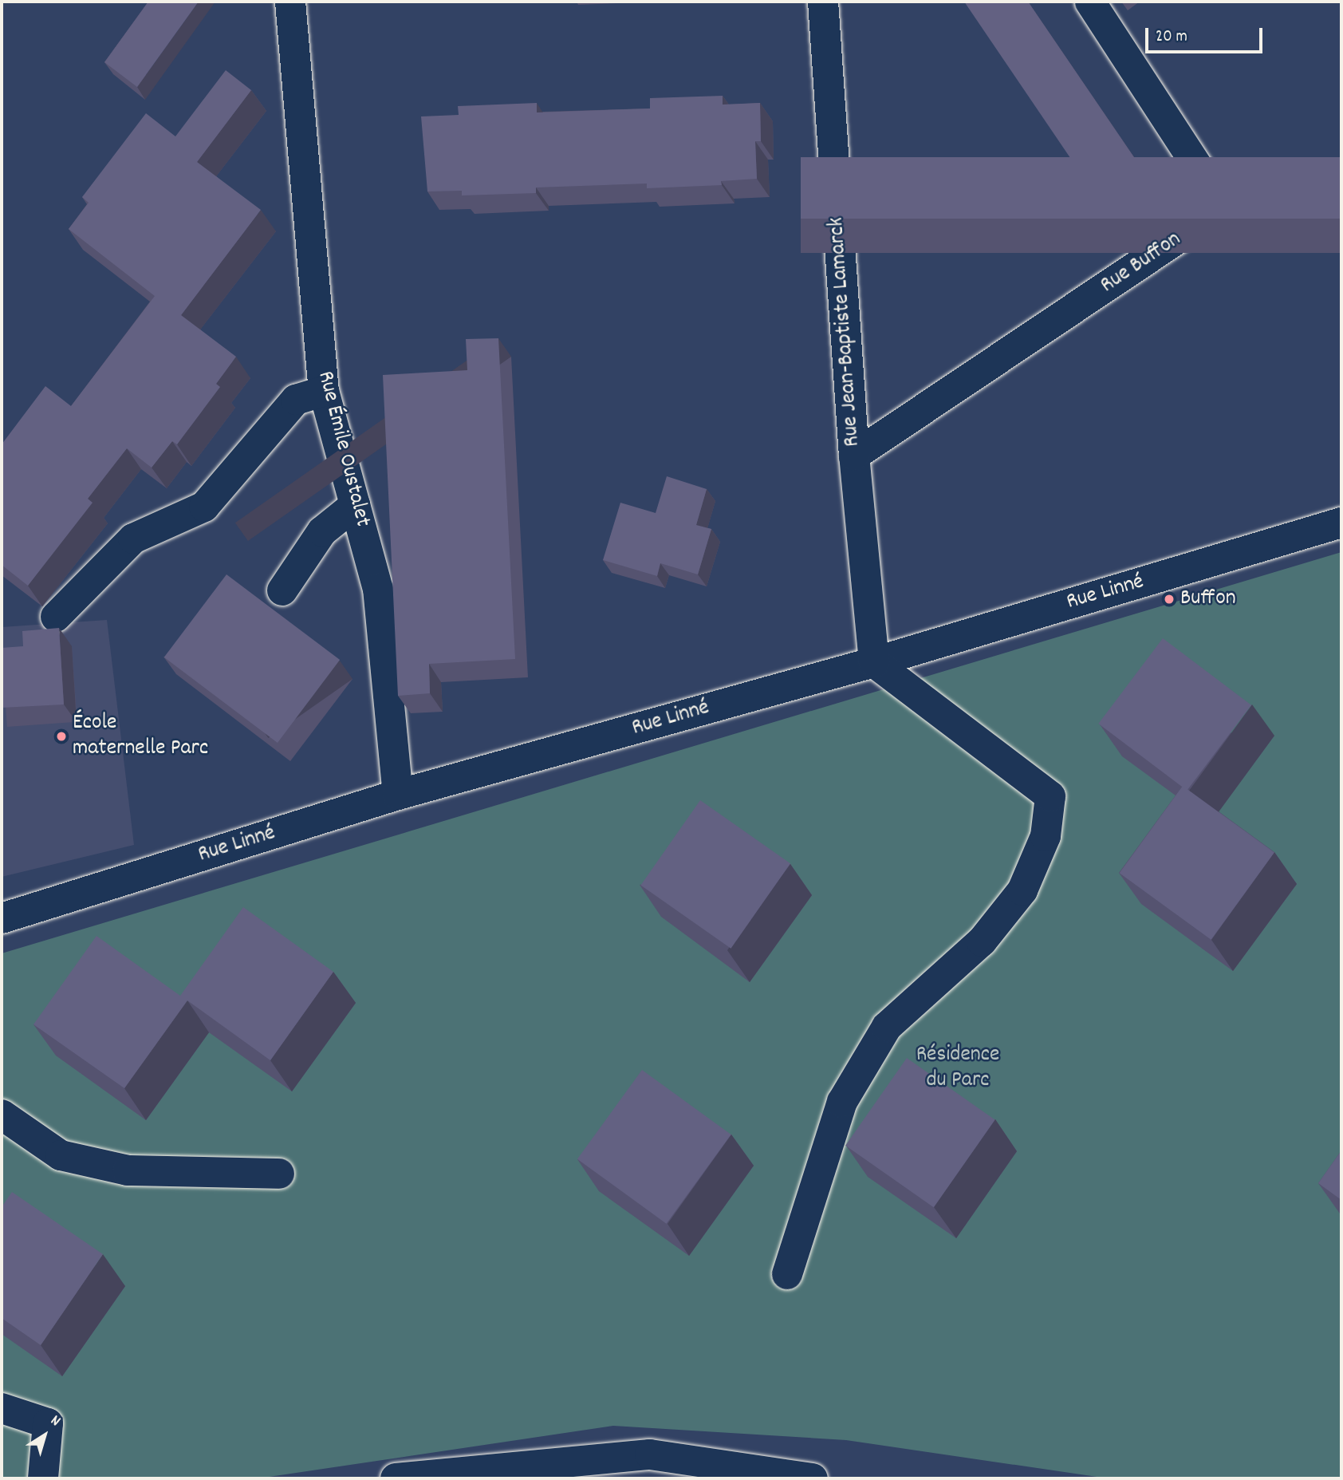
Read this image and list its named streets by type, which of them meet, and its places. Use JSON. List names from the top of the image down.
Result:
{
  "streets": {
    "street": [
      "Rue Buffon",
      "Rue Jean-Baptiste Lamarck",
      "Rue Émile Oustalet",
      "Rue Linné"
    ]
  },
  "crossings": [
    ["Rue Buffon", "Rue Jean-Baptiste Lamarck"],
    ["Rue Jean-Baptiste Lamarck", "Rue Linné"],
    ["Rue Émile Oustalet", "Rue Linné"]
  ],
  "parks": ["Résidence du Parc"],
  "places": ["Buffon", "École maternelle Parc"],
  "scale_bar": "20 m",
  "north": "top right"
}
